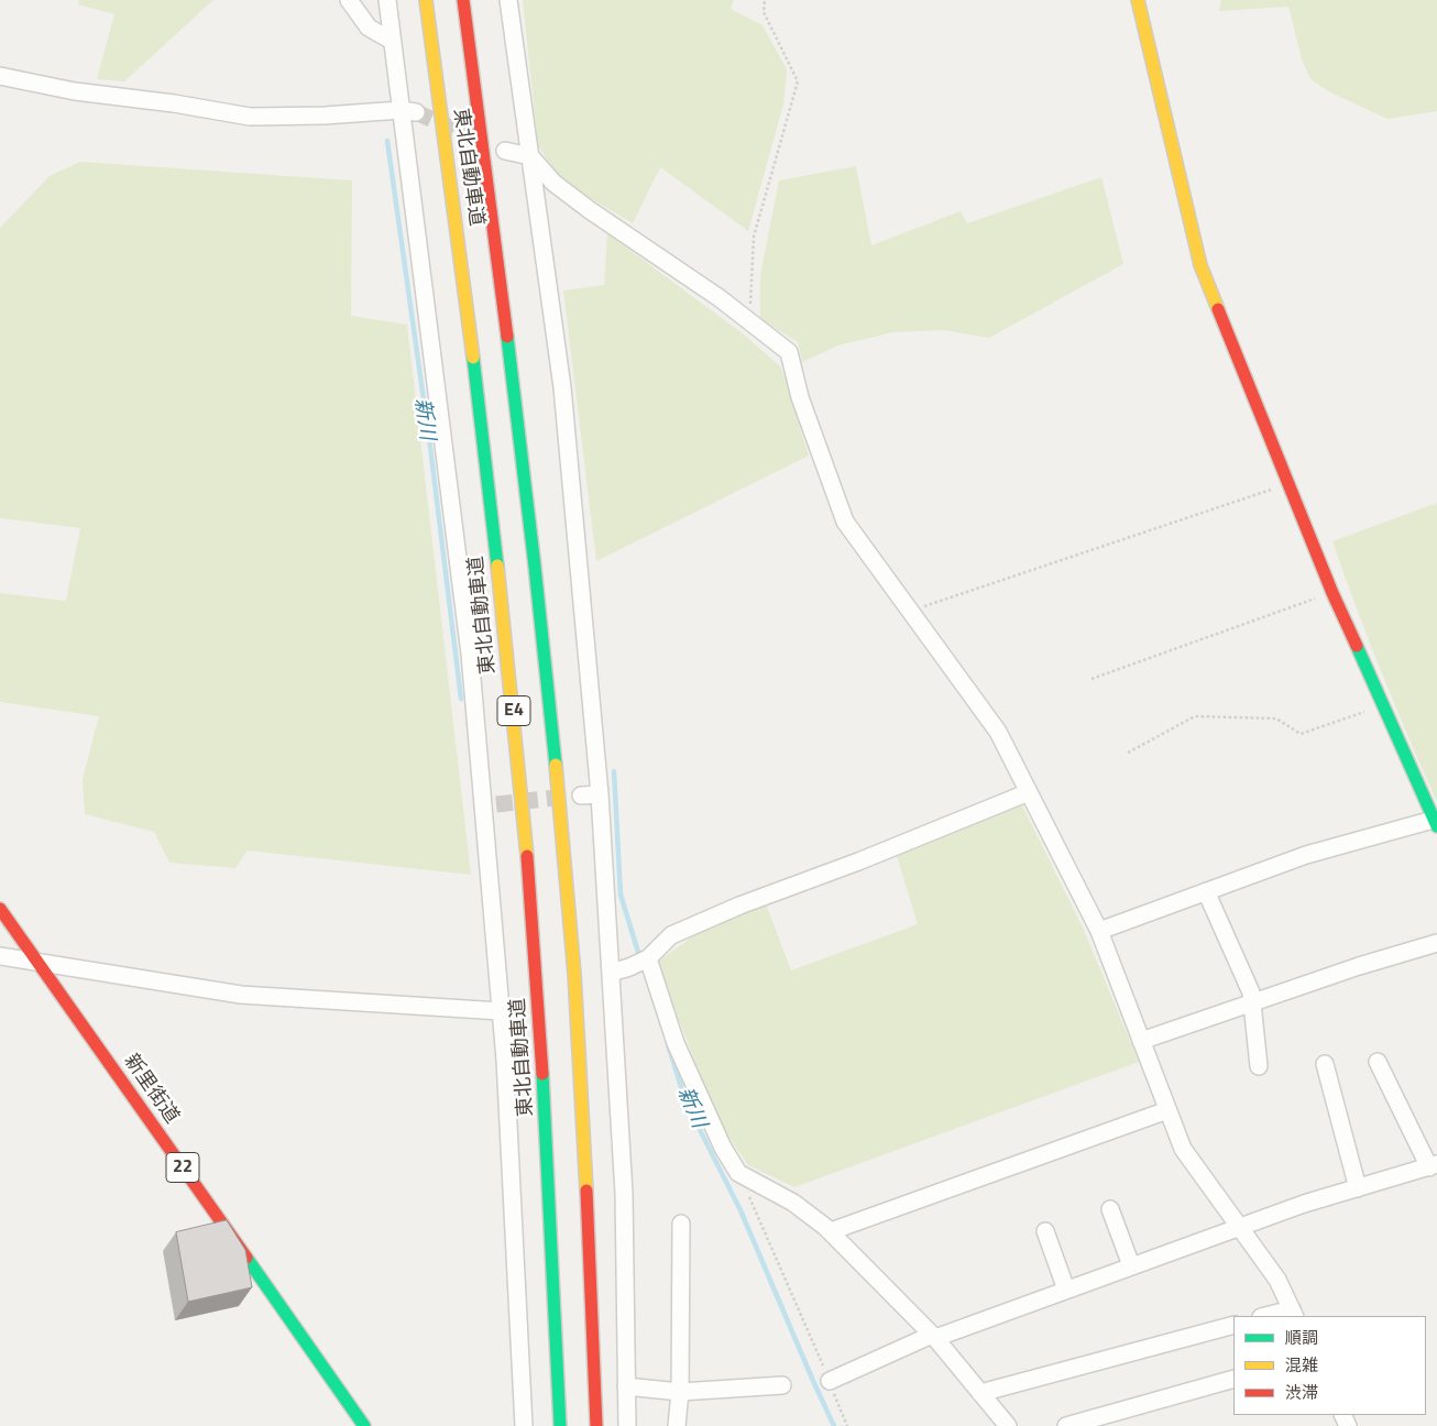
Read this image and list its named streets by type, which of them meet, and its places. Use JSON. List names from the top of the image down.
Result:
{
  "streets": {
    "main road": [
      "東北自動車道",
      "E4",
      "新里街道",
      "22"
    ]
  },
  "water": ["新川"],
  "legend": ["順調", "混雑", "渋滞"]
}
